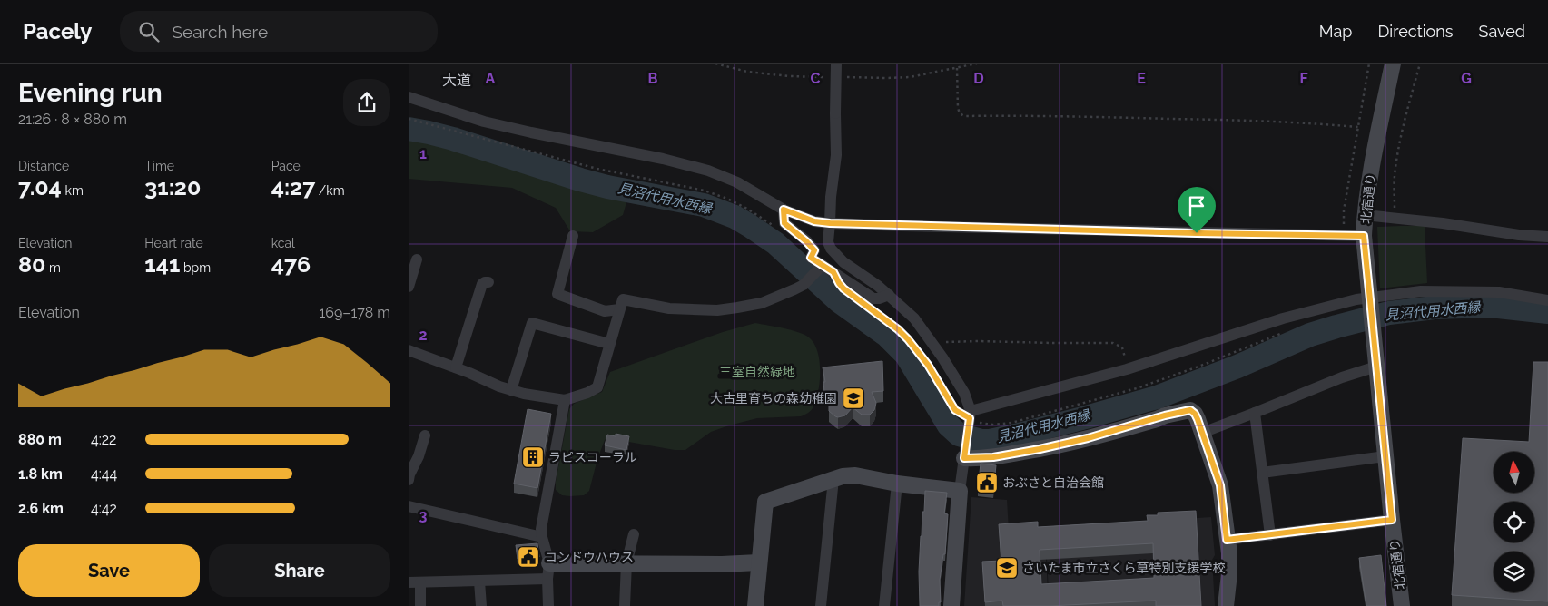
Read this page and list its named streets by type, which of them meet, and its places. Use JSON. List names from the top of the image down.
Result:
{
  "streets": {
    "street": ["北宿通り"]
  },
  "districts": ["大道"],
  "water": ["見沼代用水西縁"],
  "parks": ["三室自然緑地"],
  "places": {
    "school or university": ["大古里育ちの森幼稚園", "さいたま市立さくら草特別支援学校"],
    "building": ["ラピスコーラル"],
    "public building": ["おぶさと自治会館", "コンドウハウス"]
  },
  "north": "top",
  "page": {
    "header": "Pacely",
    "search": "Search here",
    "nav": ["Map", "Directions", "Saved"],
    "heading": ["Evening run", "21:26 · 8 × 880 m"],
    "stats": [
      ["Distance", "7.04 km"],
      ["Time", "31:20"],
      ["Pace", "4:27 /km"],
      ["Elevation", "80 m"],
      ["Heart rate", "141 bpm"],
      ["kcal", "476"]
    ],
    "chart": ["Elevation", "169–178 m"],
    "list": [
      {
        "name": "880 m",
        "note": "4:22"
      },
      {
        "name": "1.8 km",
        "note": "4:44"
      },
      {
        "name": "2.6 km",
        "note": "4:42"
      }
    ],
    "buttons": ["Save", "Share"]
  },
  "grid": {
    "columns": [
      "A",
      "B",
      "C",
      "D",
      "E",
      "F",
      "G"
    ],
    "rows": ["1", "2", "3"]
  }
}
